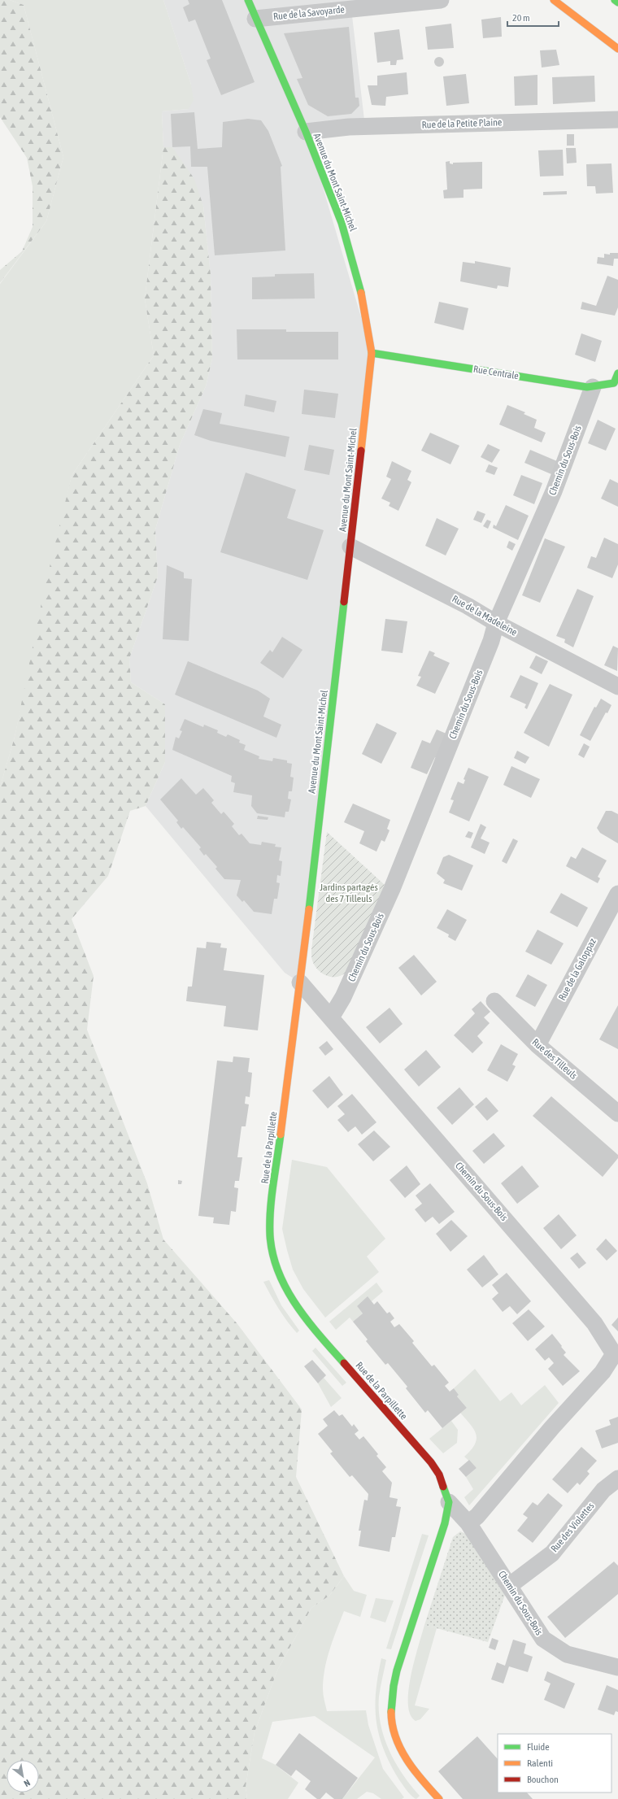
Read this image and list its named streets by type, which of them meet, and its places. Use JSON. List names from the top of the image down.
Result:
{
  "streets": {
    "main road": ["Avenue du Mont Saint-Michel", "Rue Centrale", "Rue de la Parpillette"],
    "street": [
      "Rue de la Savoyarde",
      "Rue de la Petite Plaine",
      "Chemin du Sous-Bois",
      "Rue de la Madeleine",
      "Rue de la Galoppaz",
      "Rue des Tilleuls",
      "Rue des Violettes"
    ]
  },
  "crossings": [
    ["Rue de la Savoyarde", "Avenue du Mont Saint-Michel"],
    ["Rue de la Petite Plaine", "Avenue du Mont Saint-Michel"],
    ["Avenue du Mont Saint-Michel", "Rue Centrale"],
    ["Avenue du Mont Saint-Michel", "Chemin du Sous-Bois"],
    ["Avenue du Mont Saint-Michel", "Rue de la Madeleine"],
    ["Avenue du Mont Saint-Michel", "Rue de la Parpillette"],
    ["Rue Centrale", "Chemin du Sous-Bois"],
    ["Chemin du Sous-Bois", "Rue de la Madeleine"],
    ["Chemin du Sous-Bois", "Rue de la Parpillette"],
    ["Chemin du Sous-Bois", "Rue des Violettes"],
    ["Rue de la Galoppaz", "Rue des Tilleuls"]
  ],
  "parks": ["Jardins partagés des 7 Tilleuls"],
  "legend": ["Fluide", "Ralenti", "Bouchon"],
  "scale_bar": "20 m",
  "north": "bottom right"
}
